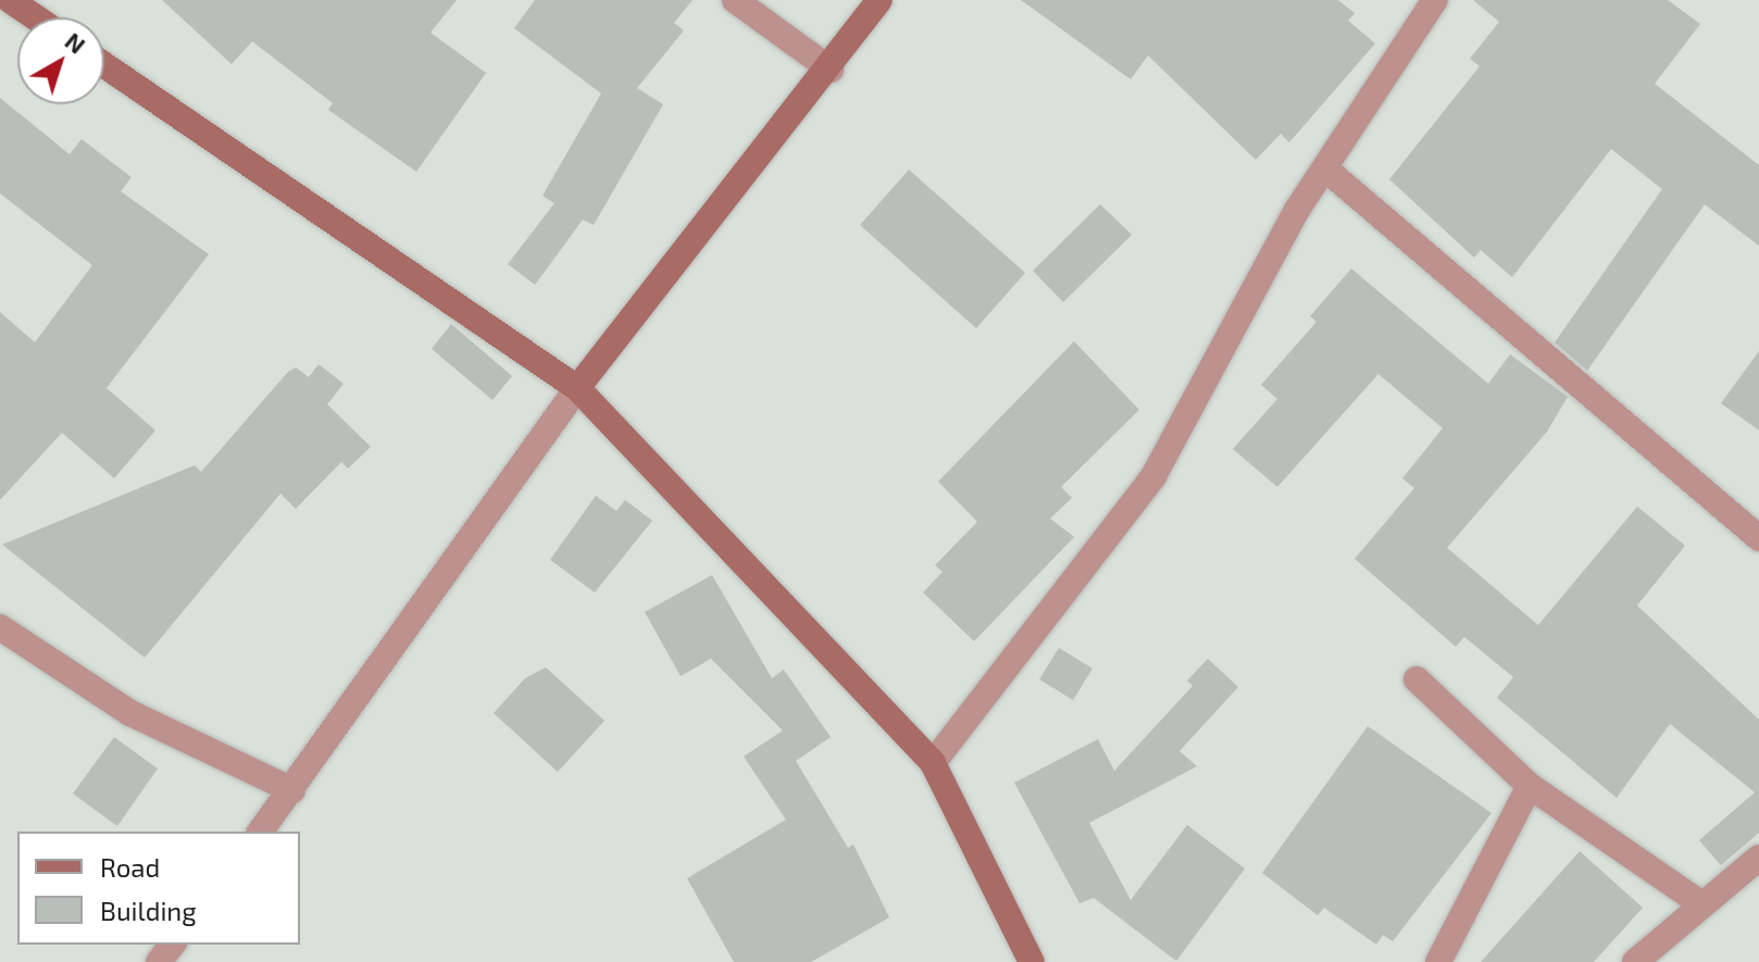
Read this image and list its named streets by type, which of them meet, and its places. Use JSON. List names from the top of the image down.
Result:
{
  "legend": ["Road", "Building"],
  "north": "top right"
}
